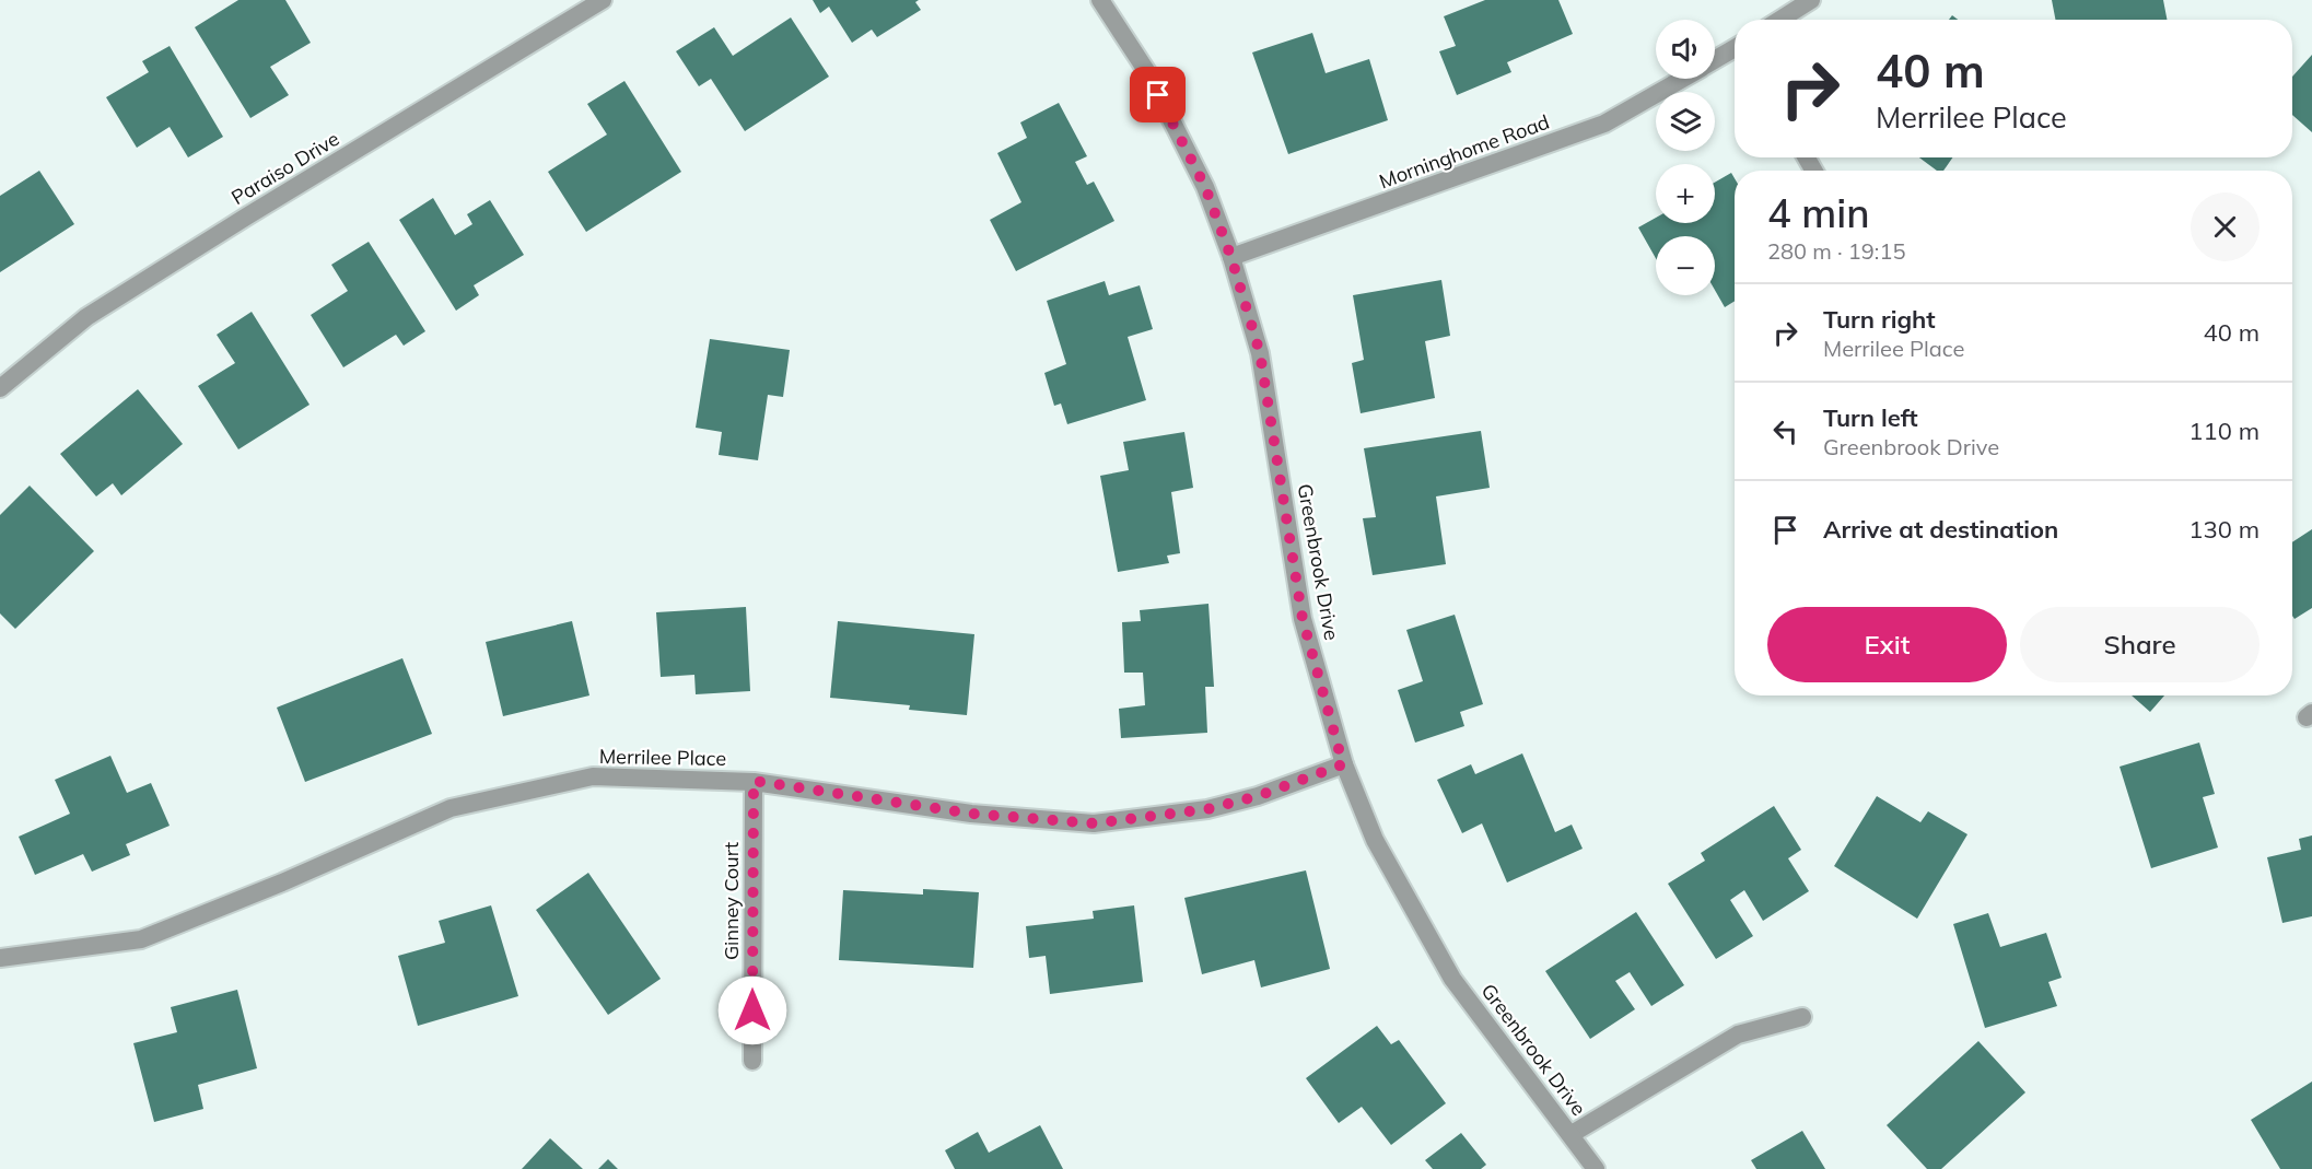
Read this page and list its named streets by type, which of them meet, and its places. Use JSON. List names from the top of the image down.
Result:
{
  "streets": {
    "street": [
      "Morninghome Road",
      "Paraiso Drive",
      "Greenbrook Drive",
      "Merrilee Place",
      "Ginney Court"
    ]
  },
  "crossings": [
    ["Morninghome Road", "Greenbrook Drive"],
    ["Greenbrook Drive", "Merrilee Place"],
    ["Merrilee Place", "Ginney Court"]
  ],
  "page": {
    "map_buttons": ["+", "−"],
    "turn": ["40 m", "Merrilee Place"],
    "heading": ["4 min", "280 m · 19:15"],
    "list": [
      {
        "name": "Turn right",
        "note": "Merrilee Place",
        "value": "40 m"
      },
      {
        "name": "Turn left",
        "note": "Greenbrook Drive",
        "value": "110 m"
      },
      {
        "name": "Arrive at destination",
        "value": "130 m"
      }
    ],
    "buttons": ["Exit", "Share"]
  }
}
